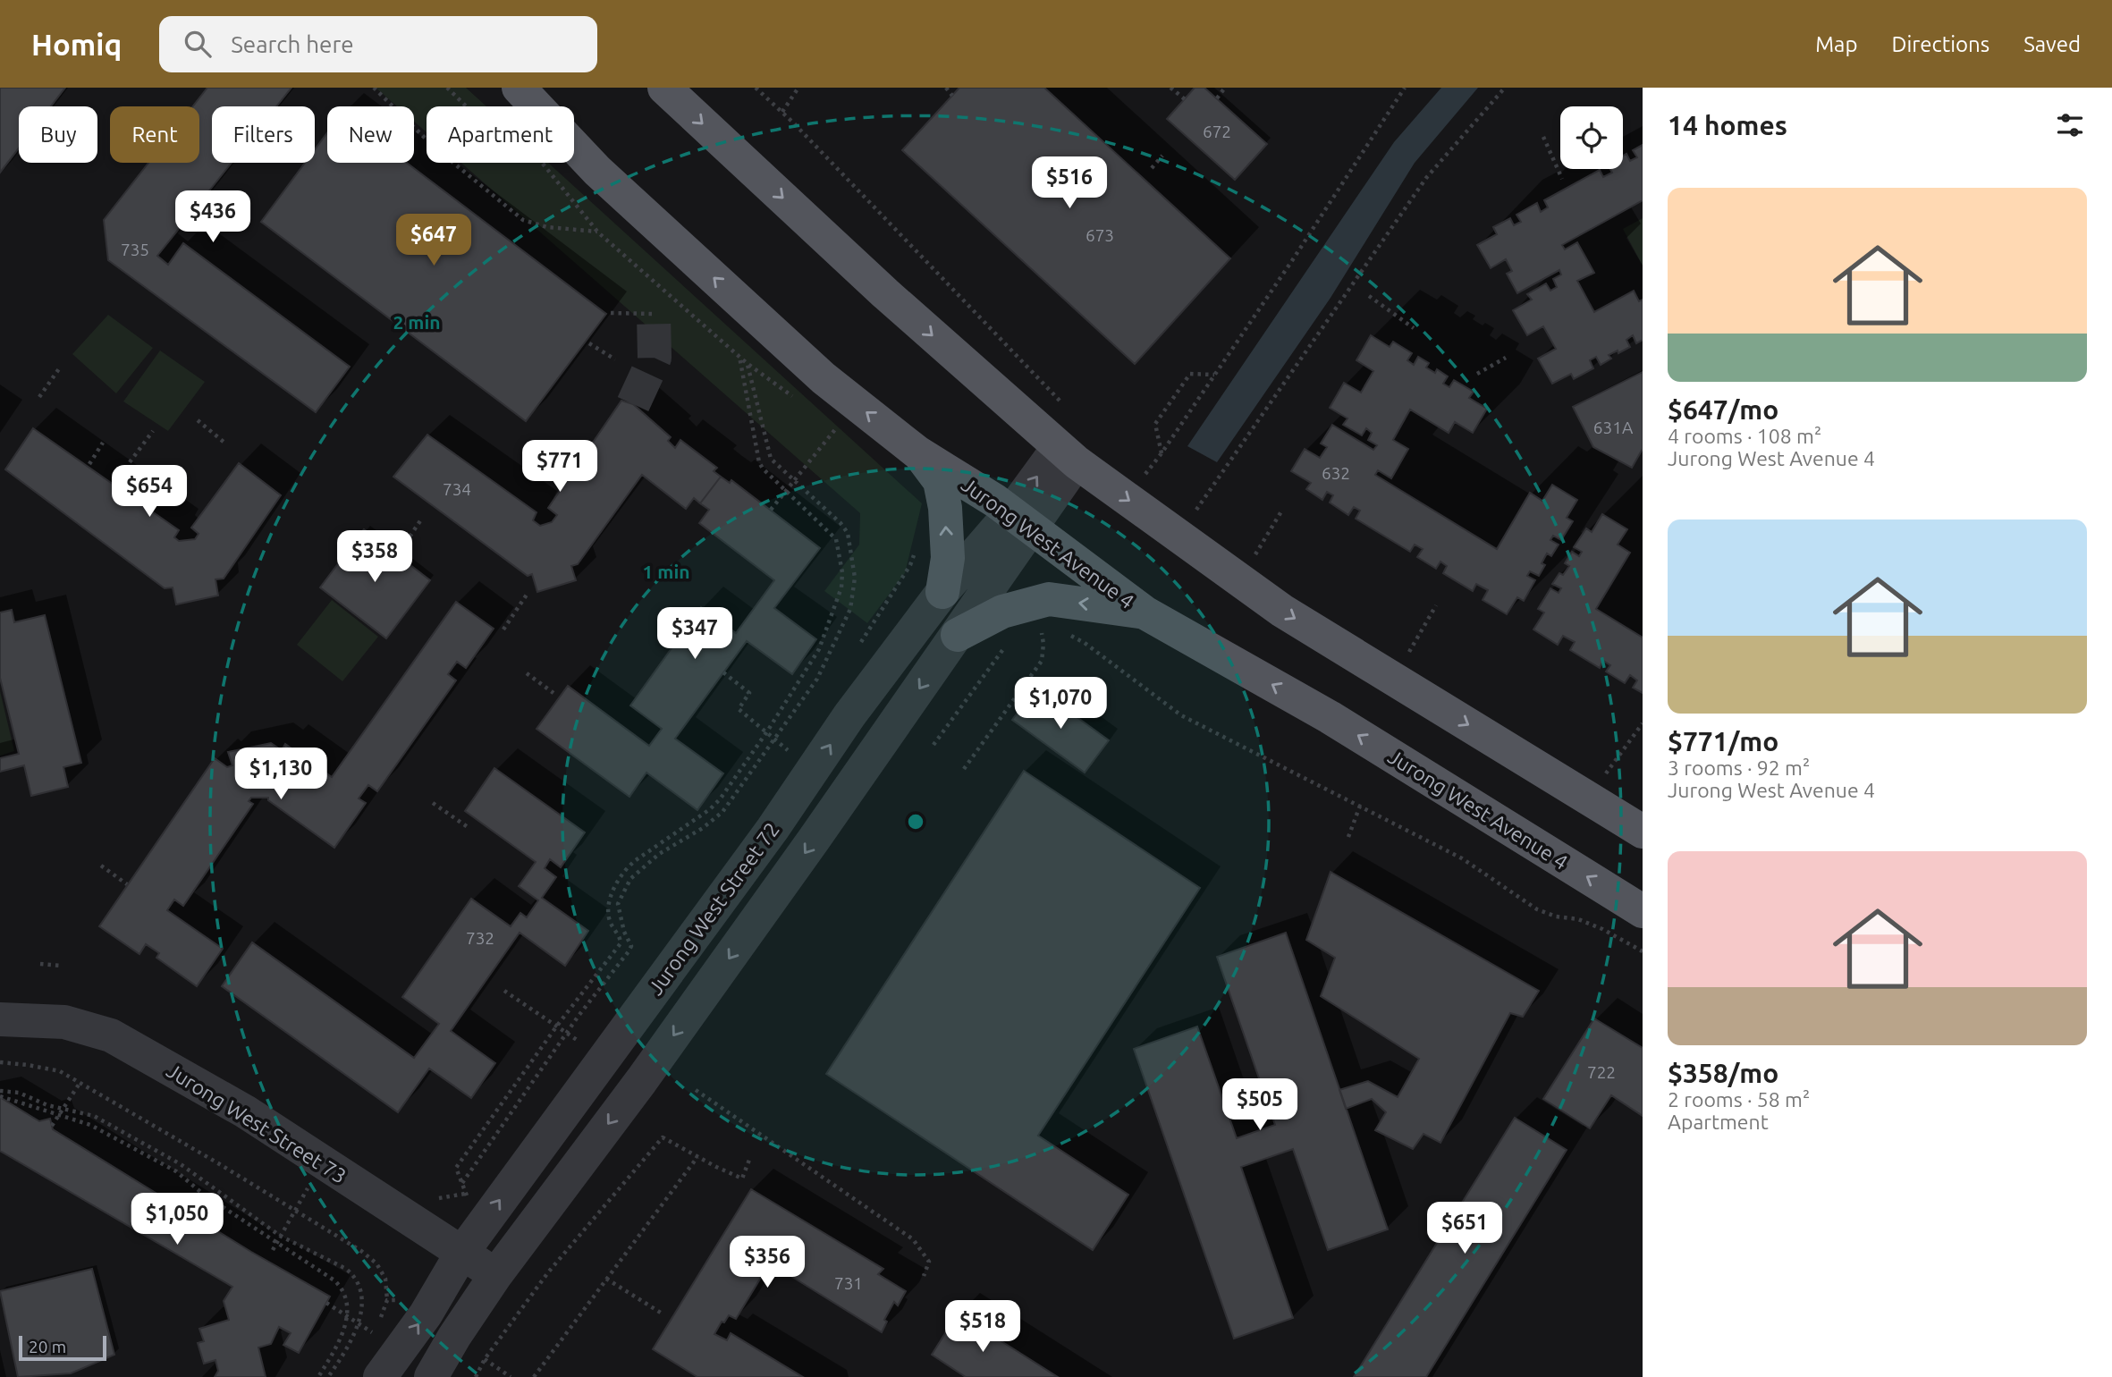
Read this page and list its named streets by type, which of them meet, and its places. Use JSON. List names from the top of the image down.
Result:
{
  "streets": {
    "main road": ["Jurong West Avenue 4"],
    "street": ["Jurong West Street 72", "Jurong West Street 73"]
  },
  "crossings": [
    ["Jurong West Avenue 4", "Jurong West Street 72"],
    ["Jurong West Street 72", "Jurong West Street 73"]
  ],
  "house_numbers": [
    "672",
    "673",
    "735",
    "631A",
    "632",
    "734",
    "732",
    "722",
    "731"
  ],
  "scale_bar": "20 m",
  "page": {
    "header": "Homiq",
    "search": "Search here",
    "nav": ["Map", "Directions", "Saved"],
    "heading": "14 homes",
    "chip": [
      "Buy",
      "Rent",
      "Filters",
      "New",
      "Apartment"
    ],
    "price": [
      "$516",
      "$436",
      "$647",
      "$771",
      "$654",
      "$358",
      "$347",
      "$1,070",
      "$1,130",
      "$505",
      "$1,050",
      "$651",
      "$356",
      "$518"
    ],
    "list": [
      {
        "name": "$647/mo",
        "note": "4 rooms · 108 m² · Jurong West Avenue 4"
      },
      {
        "name": "$771/mo",
        "note": "3 rooms · 92 m² · Jurong West Avenue 4"
      },
      {
        "name": "$358/mo",
        "note": "2 rooms · 58 m² · Apartment"
      }
    ],
    "scale": "20 m"
  },
  "rings": ["2 min", "1 min"]
}
